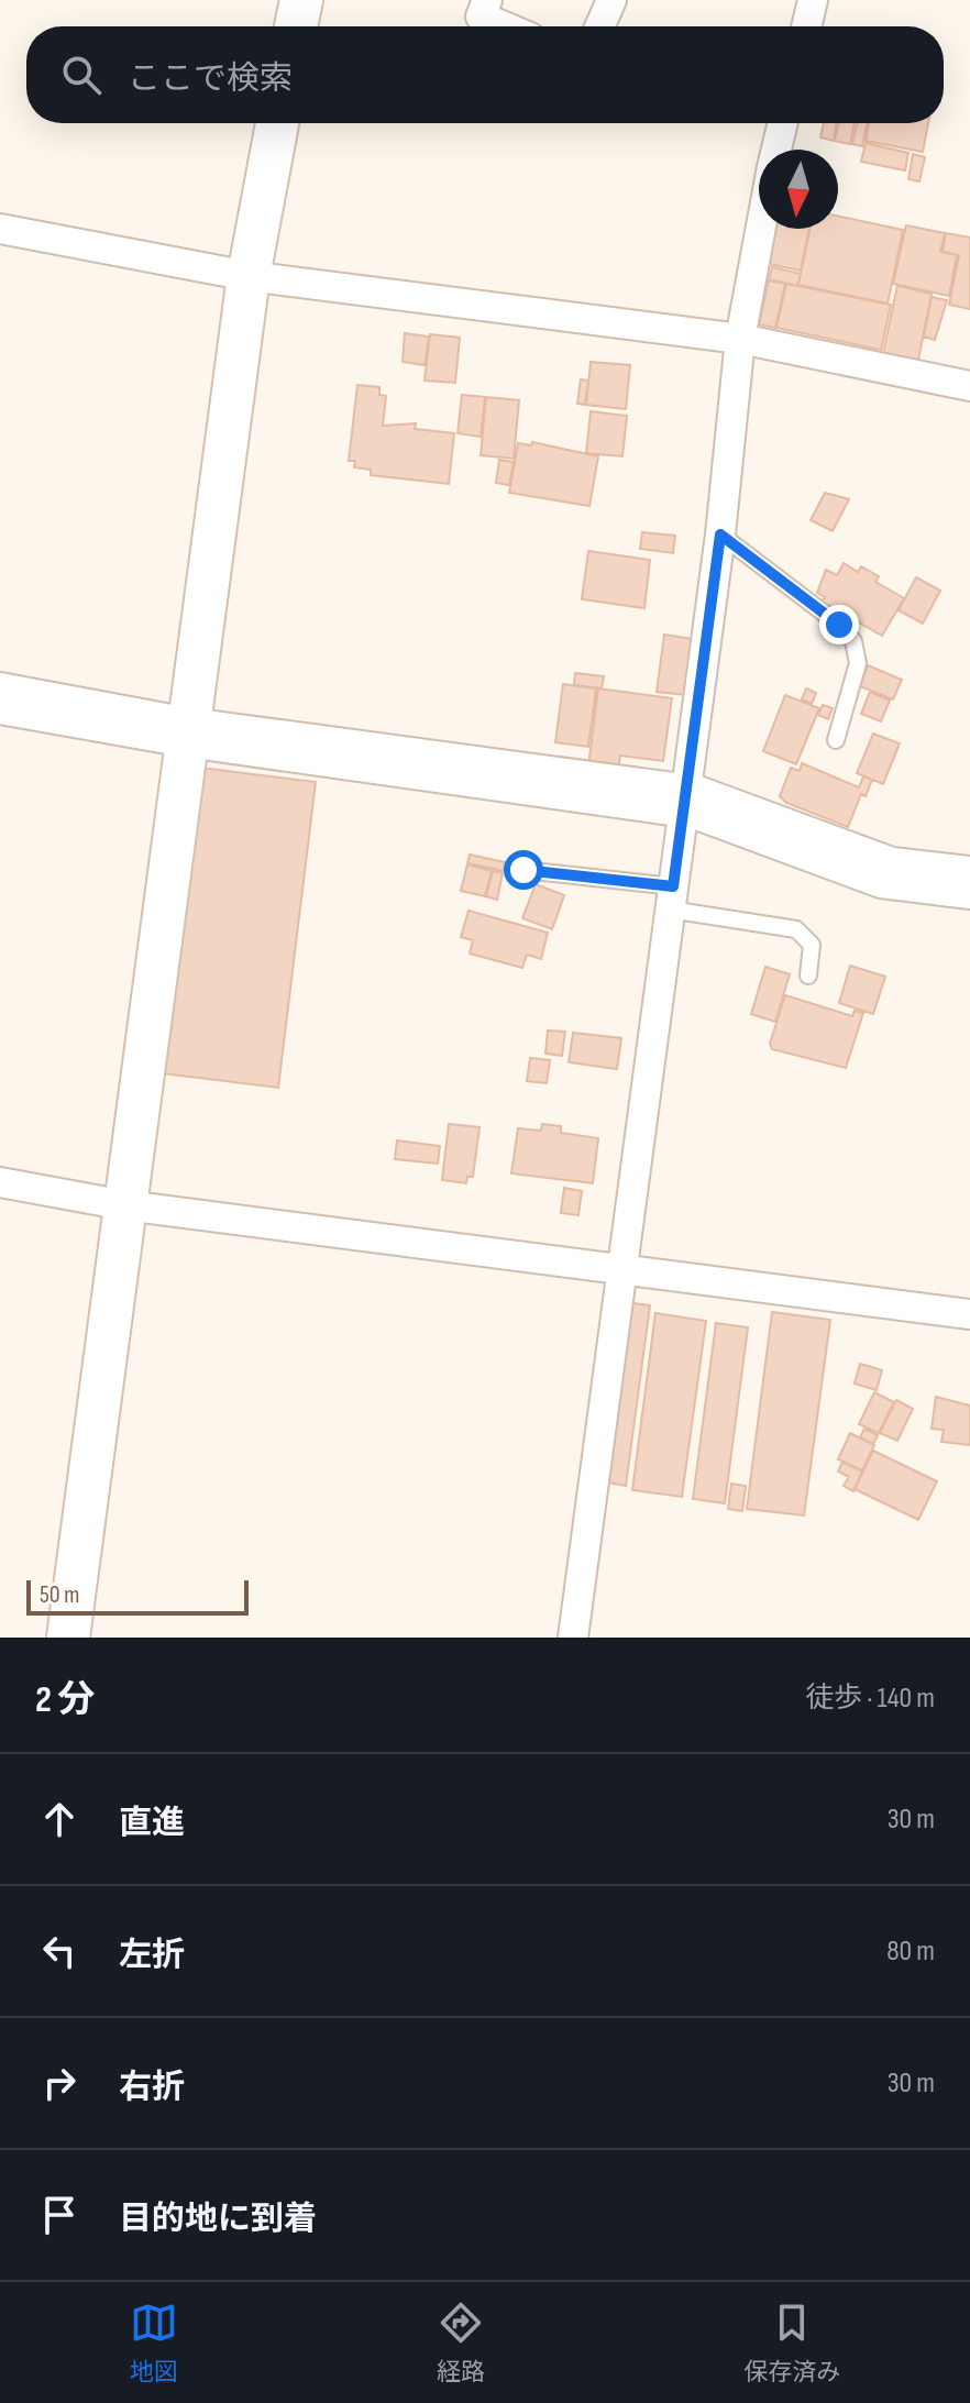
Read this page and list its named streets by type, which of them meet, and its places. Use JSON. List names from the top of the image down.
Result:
{
  "scale_bar": "50 m",
  "north": "bottom",
  "page": {
    "search": "ここで検索",
    "scale": "50 m",
    "heading": ["2 分", "徒歩 · 140 m"],
    "list": [
      ["直進", "30 m"],
      ["左折", "80 m"],
      ["右折", "30 m"],
      "目的地に到着"
    ],
    "nav": ["地図", "経路", "保存済み"]
  }
}
